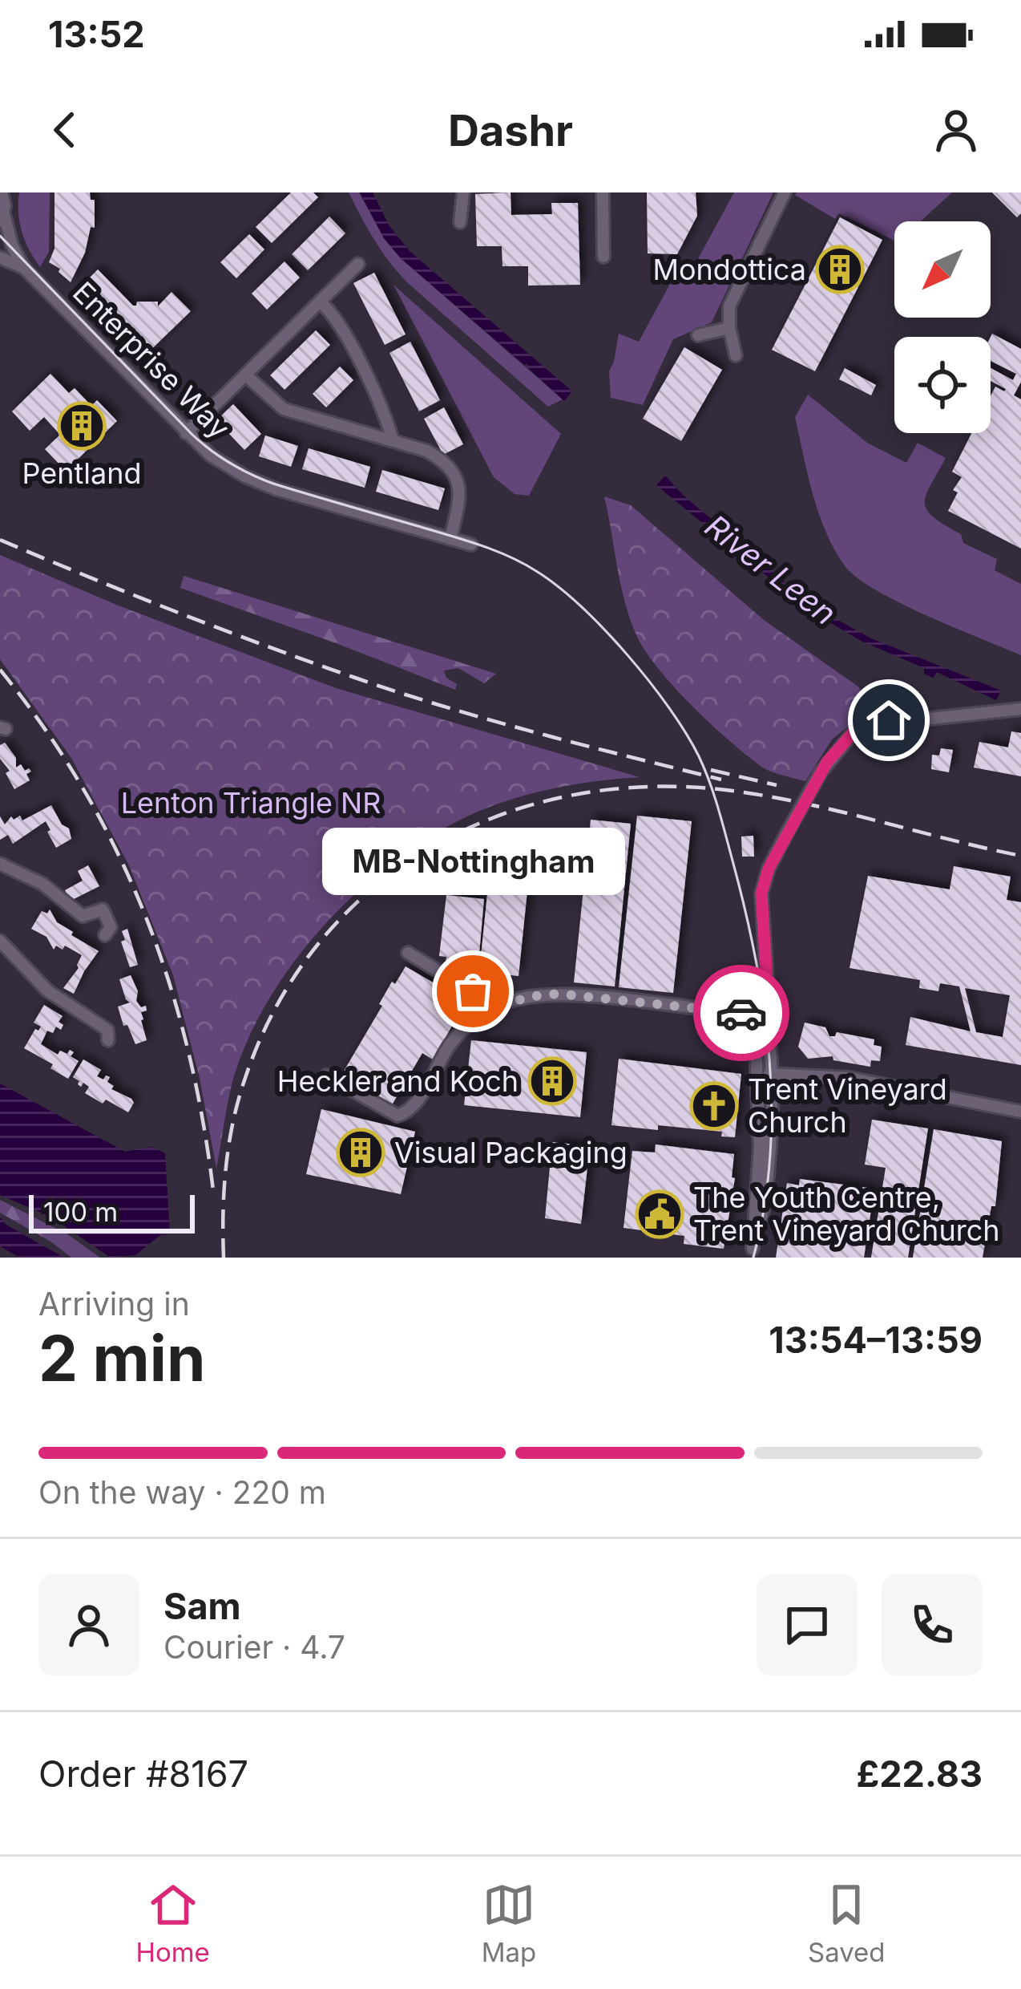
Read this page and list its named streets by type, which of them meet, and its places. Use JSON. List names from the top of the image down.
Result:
{
  "streets": {
    "street": ["Enterprise Way"]
  },
  "water": ["River Leen"],
  "parks": ["Lenton Triangle NR"],
  "places": {
    "building": [
      "Mondottica",
      "Pentland",
      "Heckler and Koch",
      "Visual Packaging"
    ],
    "other": ["MB-Nottingham"],
    "church": ["Trent Vineyard Church"],
    "public building": ["The Youth Centre, Trent Vineyard Church"]
  },
  "scale_bar": "100 m",
  "north": "bottom left",
  "page": {
    "status": "13:52",
    "header": "Dashr",
    "bubble": "MB-Nottingham",
    "scale": "100 m",
    "heading": ["2 min", "Arriving in", "13:54–13:59"],
    "panel": [
      "Sam",
      "Courier · 4.7",
      "Order #8167",
      "£22.83"
    ],
    "bar": "On the way · 220 m",
    "tabs": ["Home", "Map", "Saved"]
  }
}
